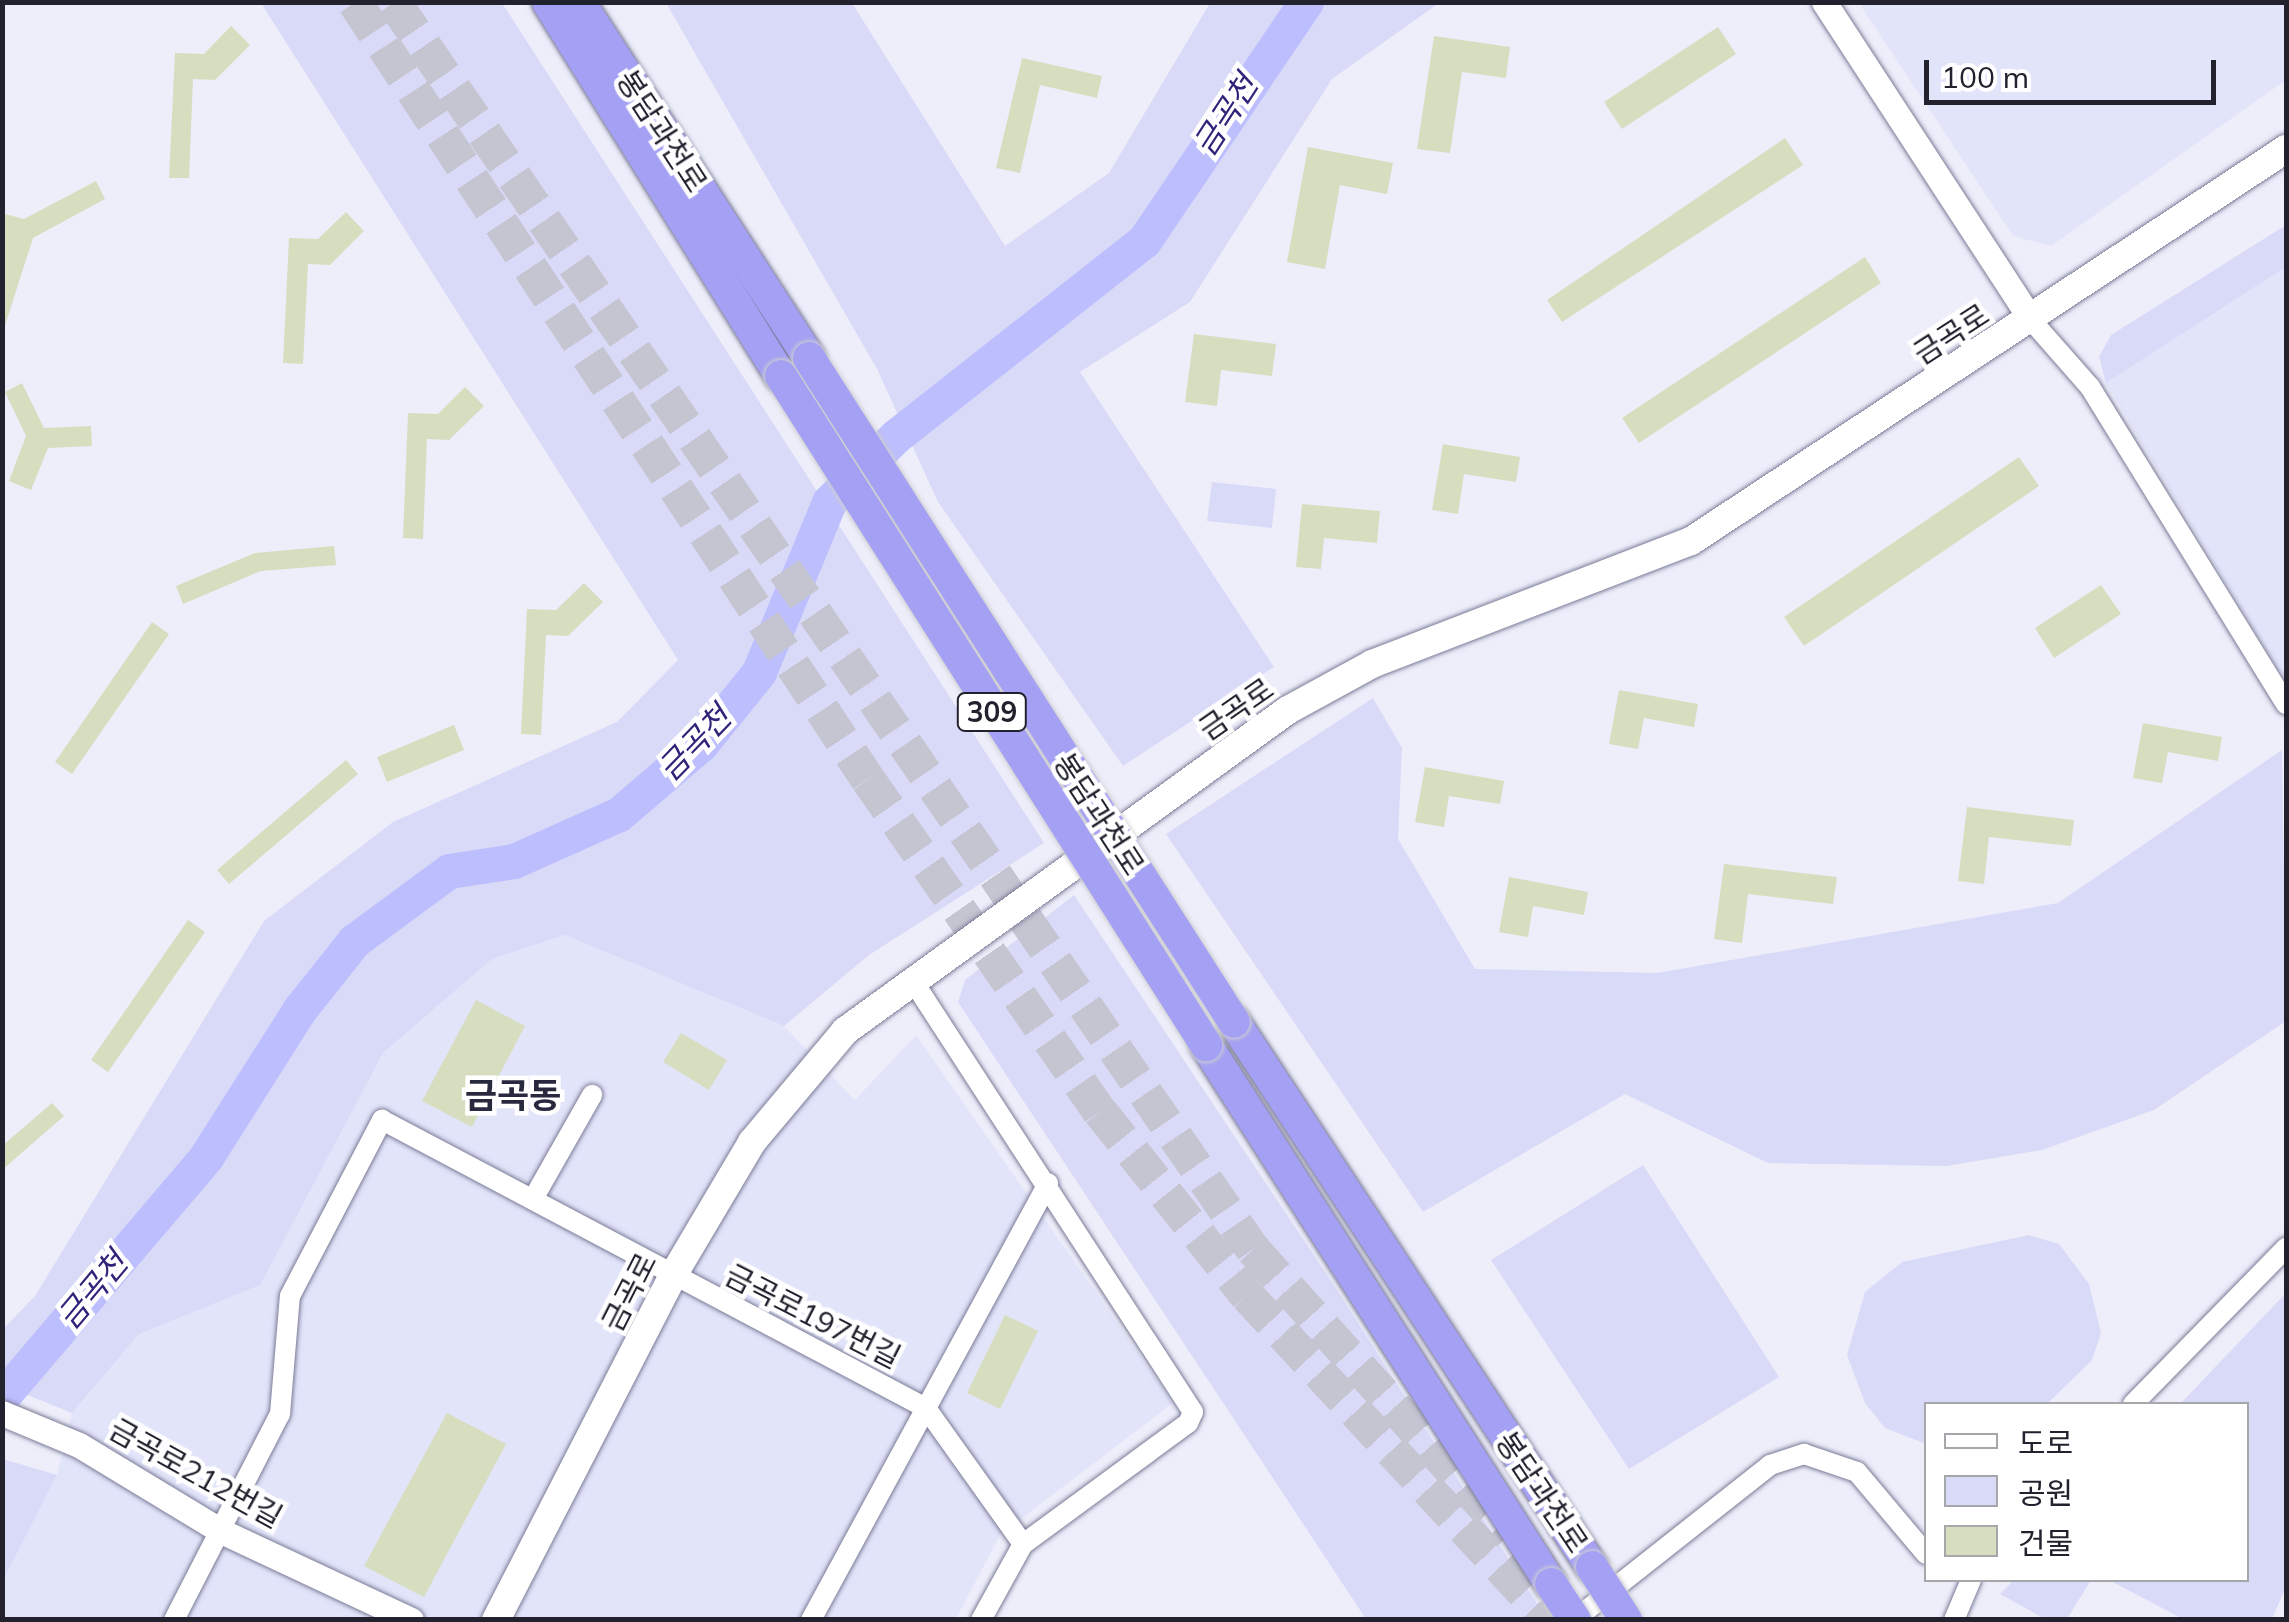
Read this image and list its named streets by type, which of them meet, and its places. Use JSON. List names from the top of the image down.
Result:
{
  "streets": {
    "highway": ["봉담과천로", "309"],
    "main road": ["금곡로"],
    "street": ["금곡로197번길", "금곡로212번길"]
  },
  "crossings": [
    ["금곡로", "금곡로197번길"],
    ["금곡로197번길", "금곡로212번길"]
  ],
  "districts": ["금곡동"],
  "water": ["금곡천"],
  "legend": ["도로", "공원", "건물"],
  "scale_bar": "100 m"
}
